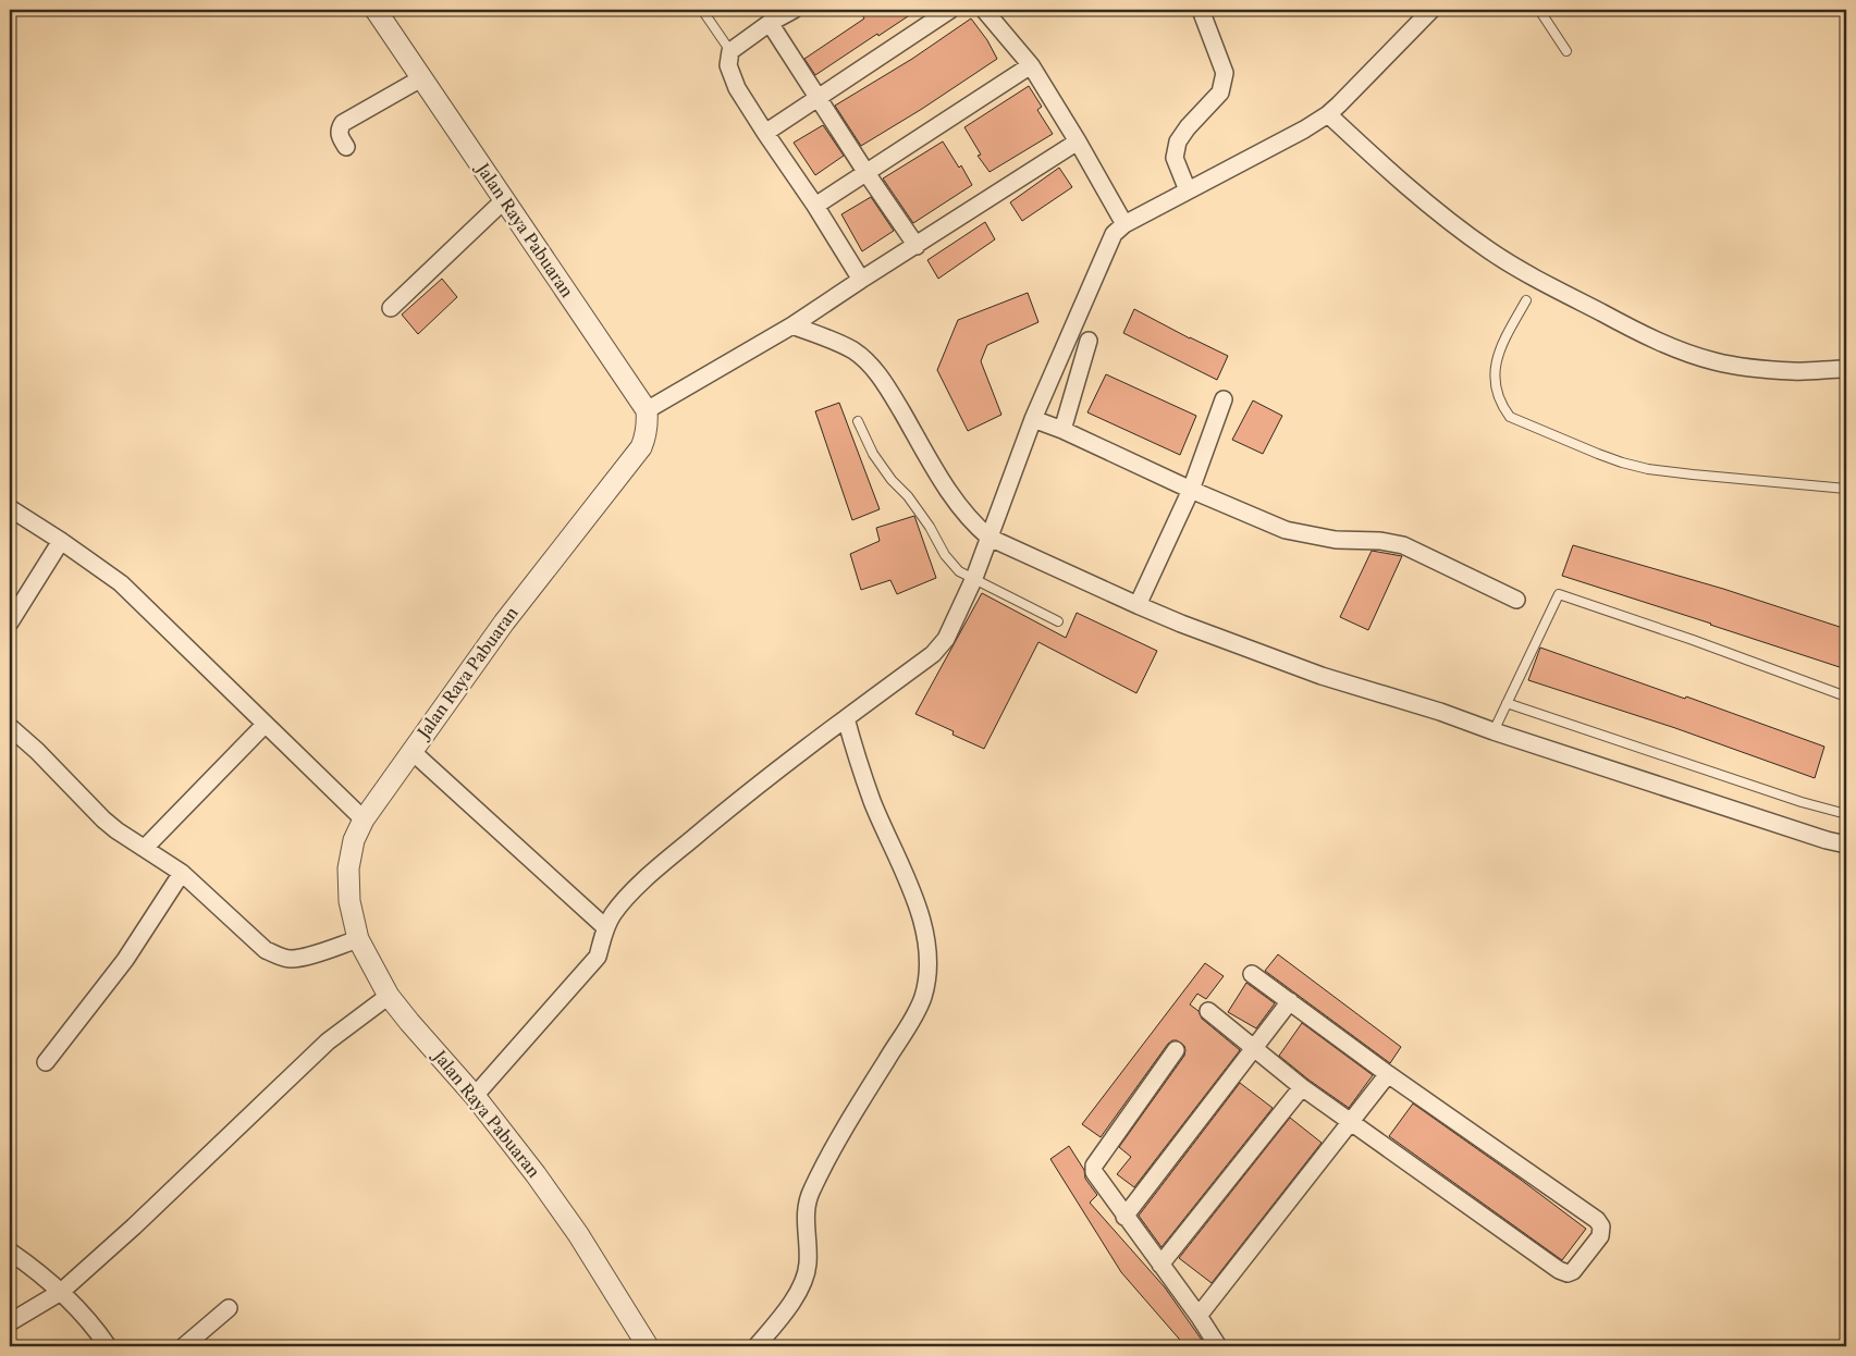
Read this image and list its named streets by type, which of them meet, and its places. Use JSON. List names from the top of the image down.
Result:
{
  "streets": {
    "street": ["Jalan Raya Pabuaran"]
  }
}
